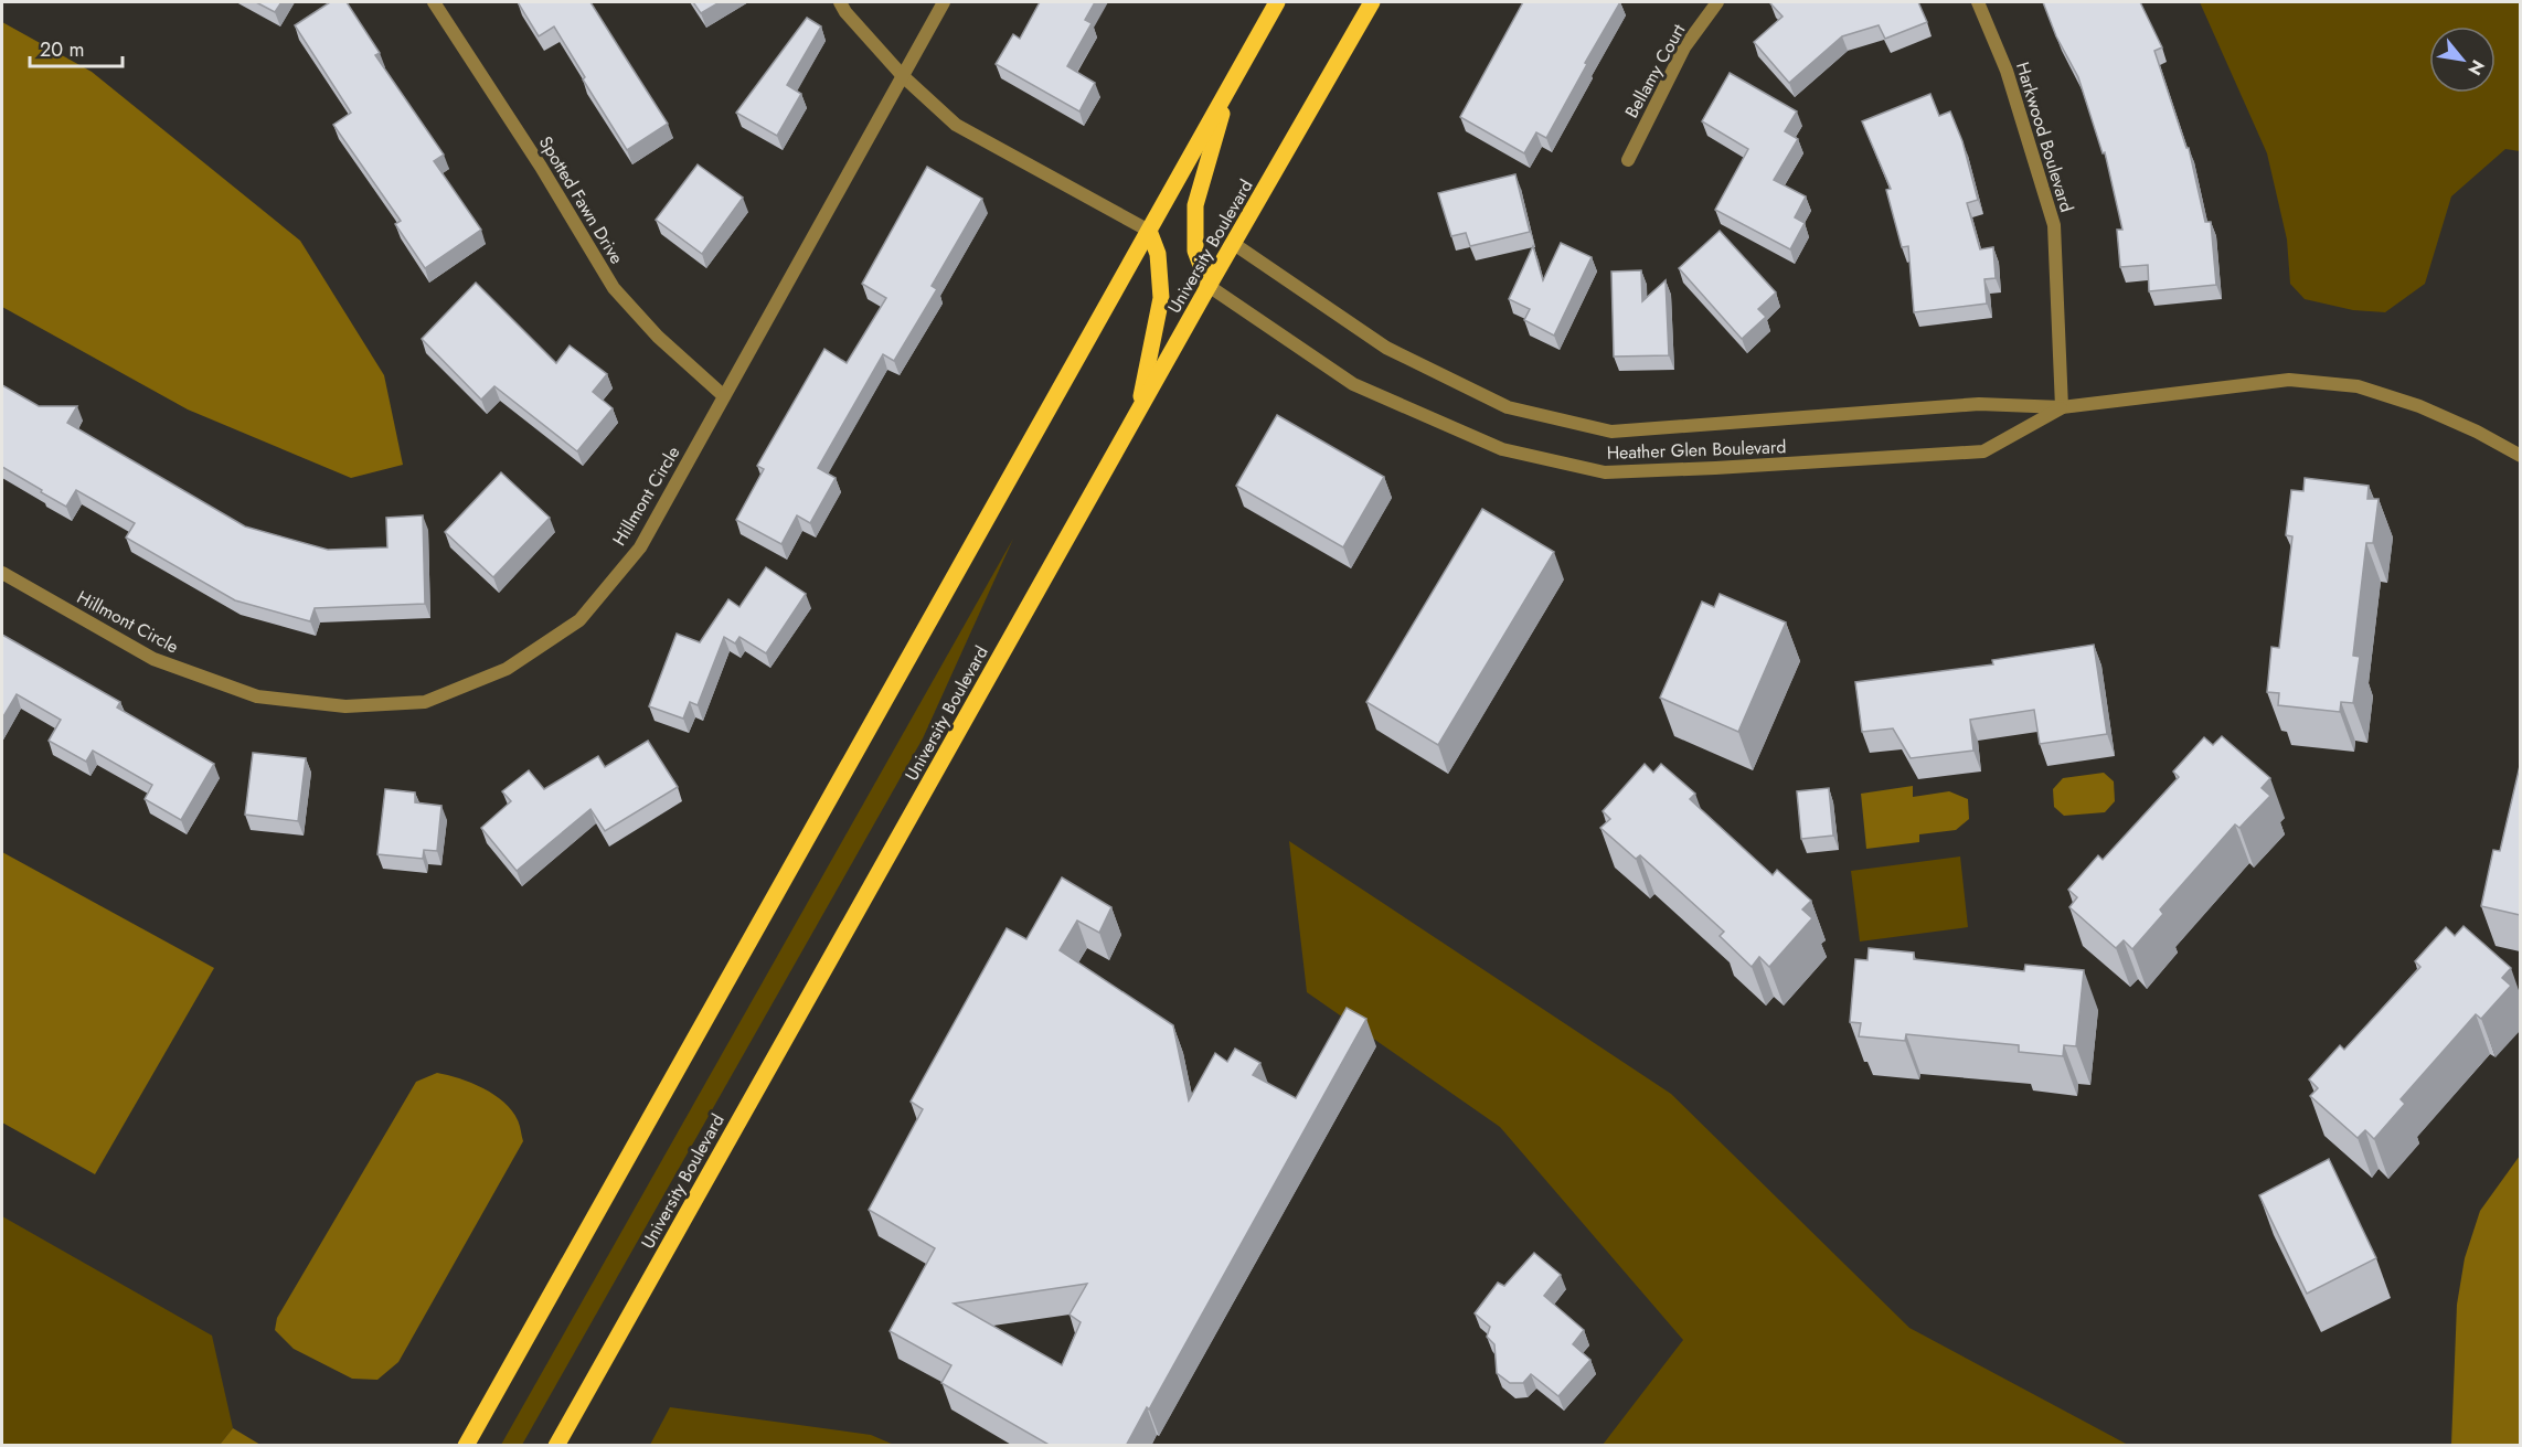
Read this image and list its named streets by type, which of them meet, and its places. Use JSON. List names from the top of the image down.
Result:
{
  "streets": {
    "main road": ["University Boulevard"],
    "street": [
      "Bellamy Court",
      "Harkwood Boulevard",
      "Spotted Fawn Drive",
      "Heather Glen Boulevard",
      "Hillmont Circle"
    ]
  },
  "crossings": [
    ["Harkwood Boulevard", "Heather Glen Boulevard"],
    ["Spotted Fawn Drive", "Hillmont Circle"],
    ["University Boulevard", "Heather Glen Boulevard"]
  ],
  "scale_bar": "20 m",
  "north": "bottom right"
}
